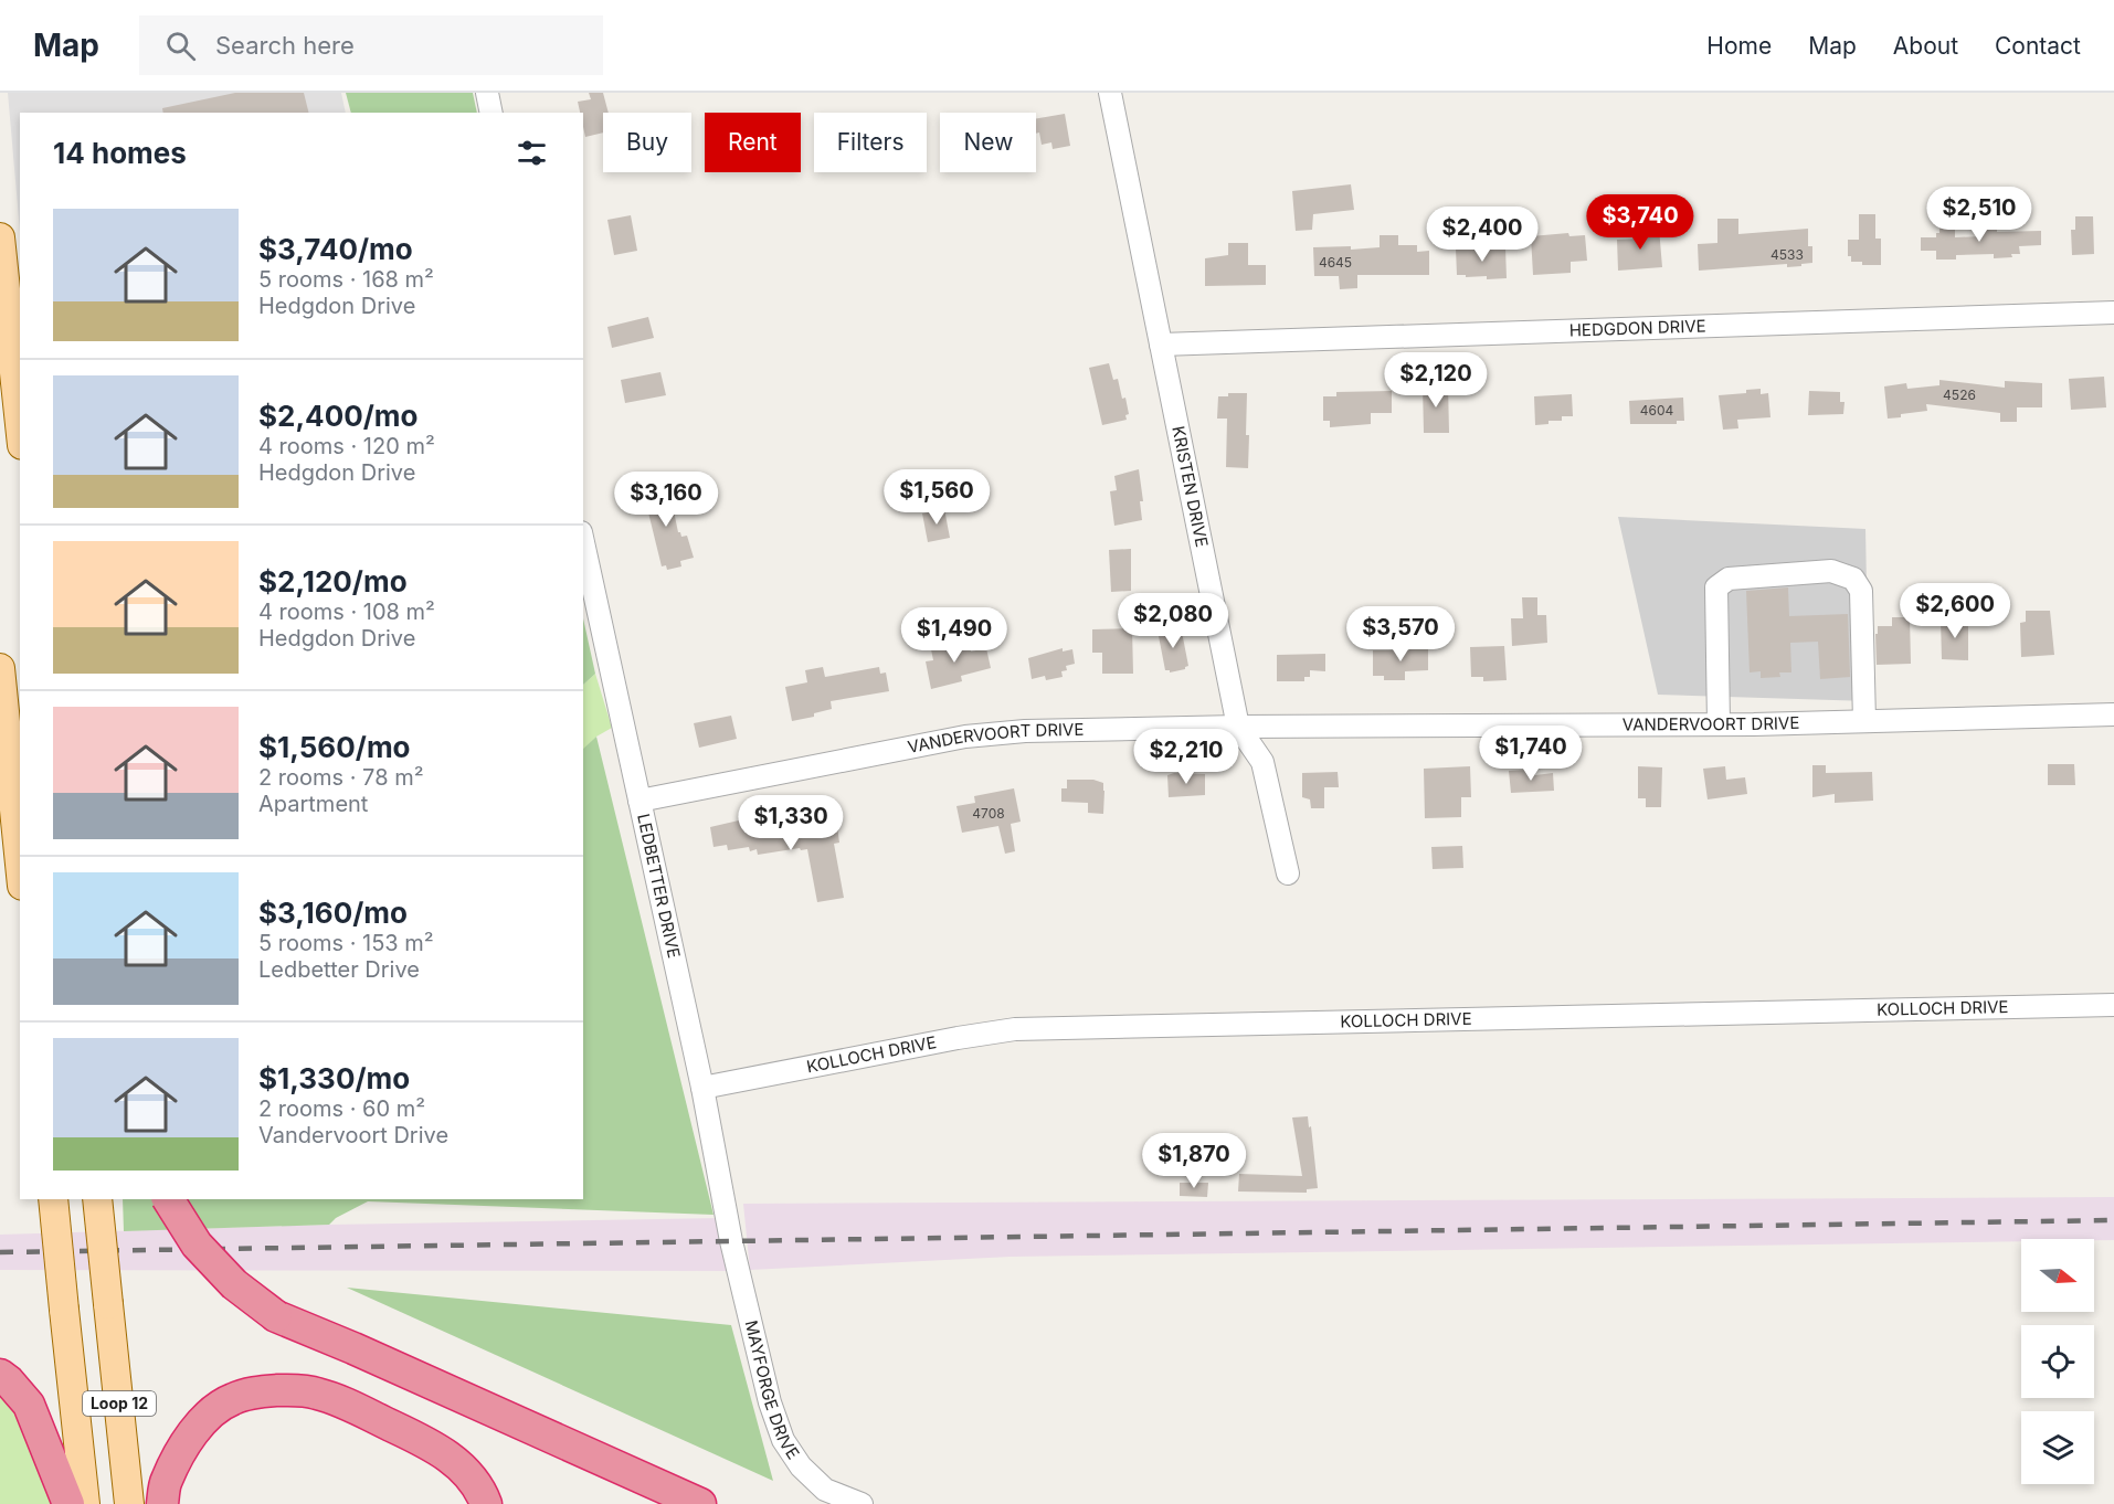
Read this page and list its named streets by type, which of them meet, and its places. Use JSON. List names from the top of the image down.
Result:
{
  "streets": {
    "main road": ["Loop 12"],
    "street": [
      "HEDGDON DRIVE",
      "KRISTEN DRIVE",
      "VANDERVOORT DRIVE",
      "LEDBETTER DRIVE",
      "KOLLOCH DRIVE",
      "MAYFORGE DRIVE"
    ]
  },
  "crossings": [
    ["HEDGDON DRIVE", "KRISTEN DRIVE"],
    ["KRISTEN DRIVE", "VANDERVOORT DRIVE"],
    ["VANDERVOORT DRIVE", "LEDBETTER DRIVE"],
    ["LEDBETTER DRIVE", "KOLLOCH DRIVE"],
    ["LEDBETTER DRIVE", "MAYFORGE DRIVE"]
  ],
  "house_numbers": [
    "4533",
    "4645",
    "4526",
    "4604",
    "4708"
  ],
  "north": "right",
  "page": {
    "header": "Map",
    "search": "Search here",
    "nav": [
      "Home",
      "Map",
      "About",
      "Contact"
    ],
    "chip": [
      "Buy",
      "Rent",
      "Filters",
      "New"
    ],
    "heading": "14 homes",
    "price": [
      "$2,510",
      "$3,740",
      "$2,400",
      "$2,120",
      "$1,560",
      "$3,160",
      "$2,600",
      "$2,080",
      "$3,570",
      "$1,490",
      "$1,740",
      "$2,210",
      "$1,330",
      "$1,870"
    ],
    "list": [
      {
        "name": "$3,740/mo",
        "note": "5 rooms · 168 m² · Hedgdon Drive"
      },
      {
        "name": "$2,400/mo",
        "note": "4 rooms · 120 m² · Hedgdon Drive"
      },
      {
        "name": "$2,120/mo",
        "note": "4 rooms · 108 m² · Hedgdon Drive"
      },
      {
        "name": "$1,560/mo",
        "note": "2 rooms · 78 m² · Apartment"
      },
      {
        "name": "$3,160/mo",
        "note": "5 rooms · 153 m² · Ledbetter Drive"
      },
      {
        "name": "$1,330/mo",
        "note": "2 rooms · 60 m² · Vandervoort Drive"
      }
    ]
  }
}
